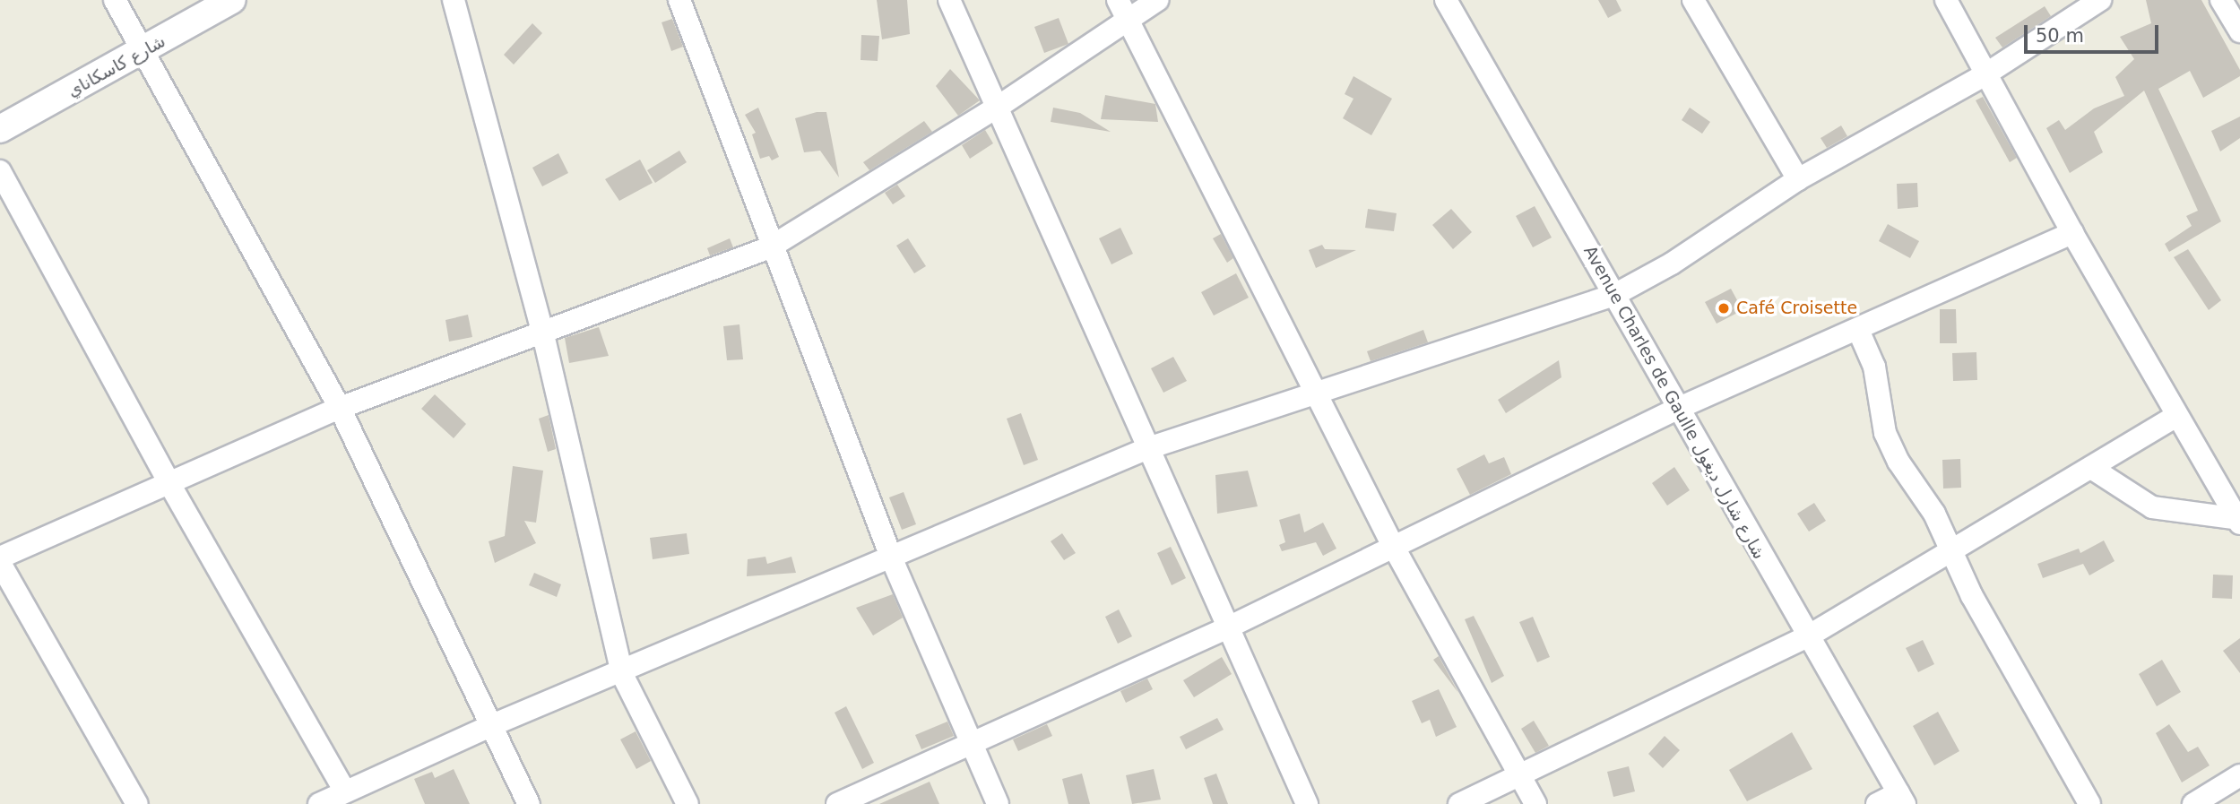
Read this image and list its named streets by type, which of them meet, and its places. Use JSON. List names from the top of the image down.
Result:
{
  "streets": {
    "street": ["شارع كاسكاناي", "Avenue Charles de Gaulle شارع شارل ديغول"]
  },
  "places": ["Café Croisette"],
  "scale_bar": "50 m"
}
